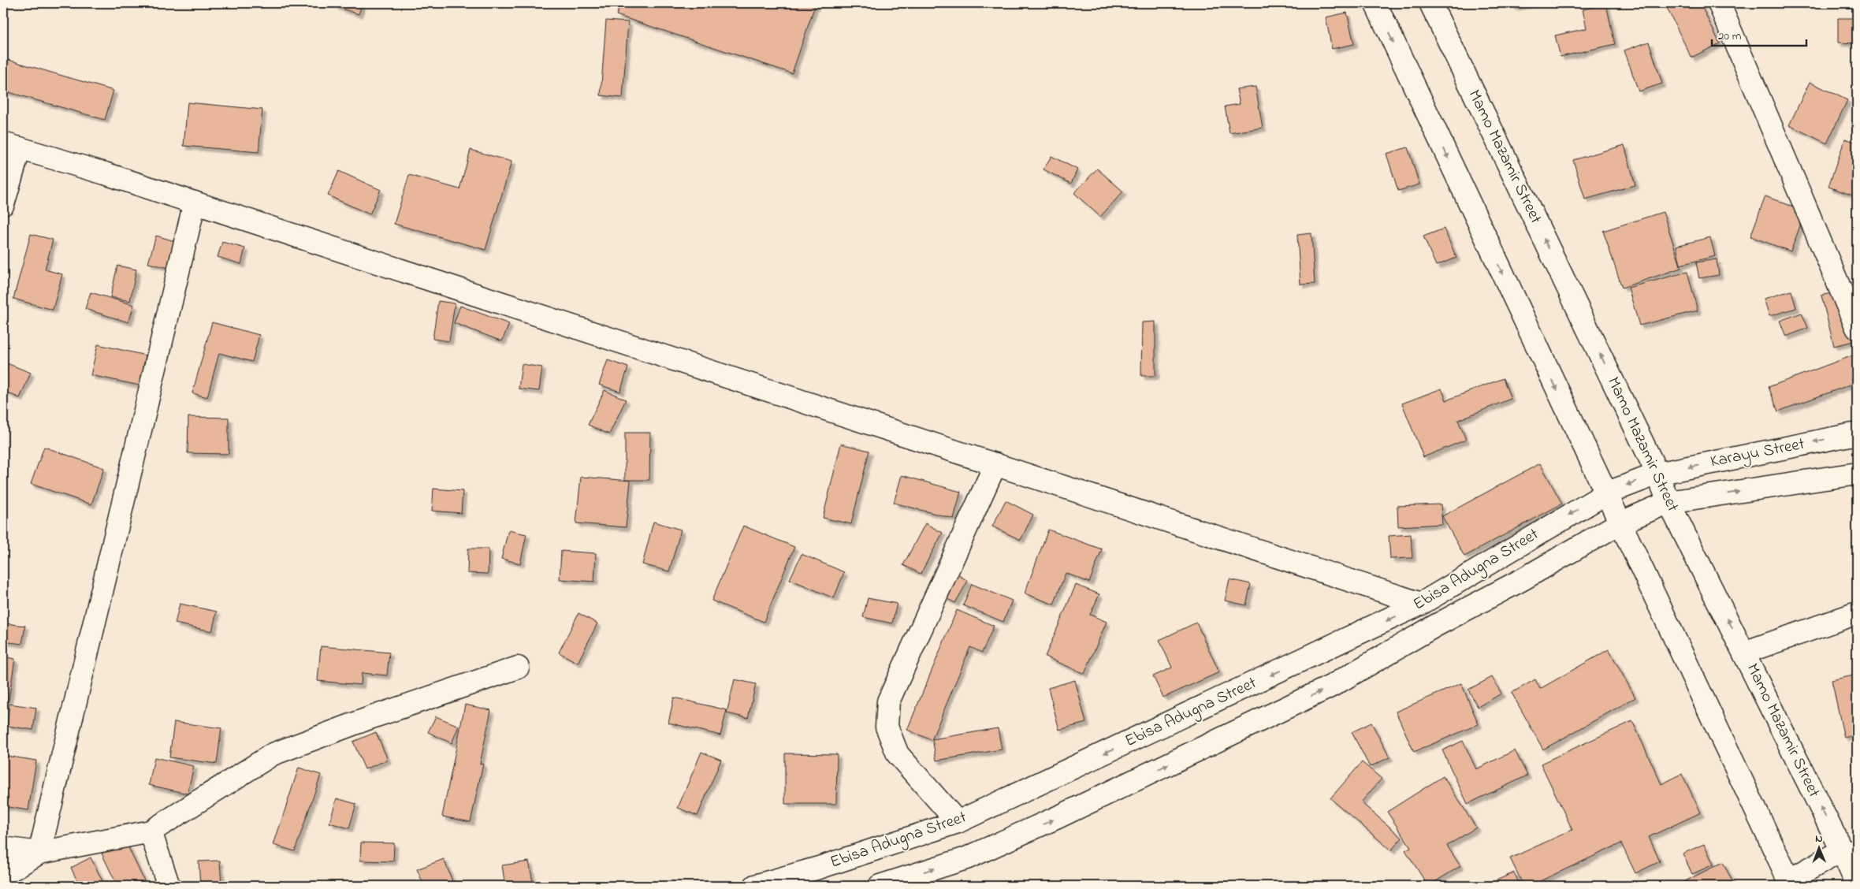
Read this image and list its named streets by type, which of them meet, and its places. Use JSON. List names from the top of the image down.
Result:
{
  "streets": {
    "main road": ["Mamo Mazamir Street", "Karayu Street", "Ebisa Adugna Street"]
  },
  "crossings": [
    ["Mamo Mazamir Street", "Karayu Street"],
    ["Karayu Street", "Ebisa Adugna Street"]
  ],
  "scale_bar": "20 m",
  "north": "top"
}
